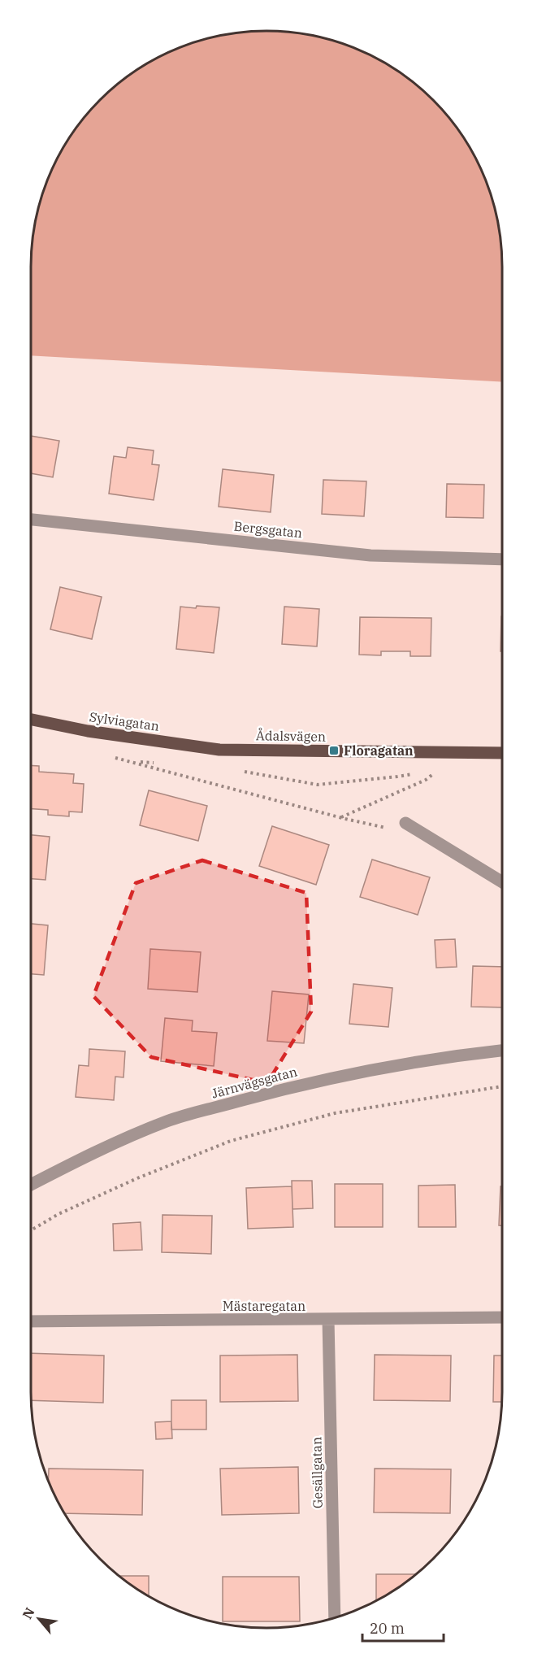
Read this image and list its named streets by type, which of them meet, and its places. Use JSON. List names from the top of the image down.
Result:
{
  "streets": {
    "main road": ["Sylviagatan", "Ådalsvägen"],
    "street": [
      "Bergsgatan",
      "Järnvägsgatan",
      "Mästaregatan",
      "Gesällgatan"
    ]
  },
  "crossings": [
    ["Sylviagatan", "Ådalsvägen"],
    ["Mästaregatan", "Gesällgatan"]
  ],
  "places": {
    "transit": ["Floragatan"]
  },
  "scale_bar": "20 m",
  "north": "top left"
}
